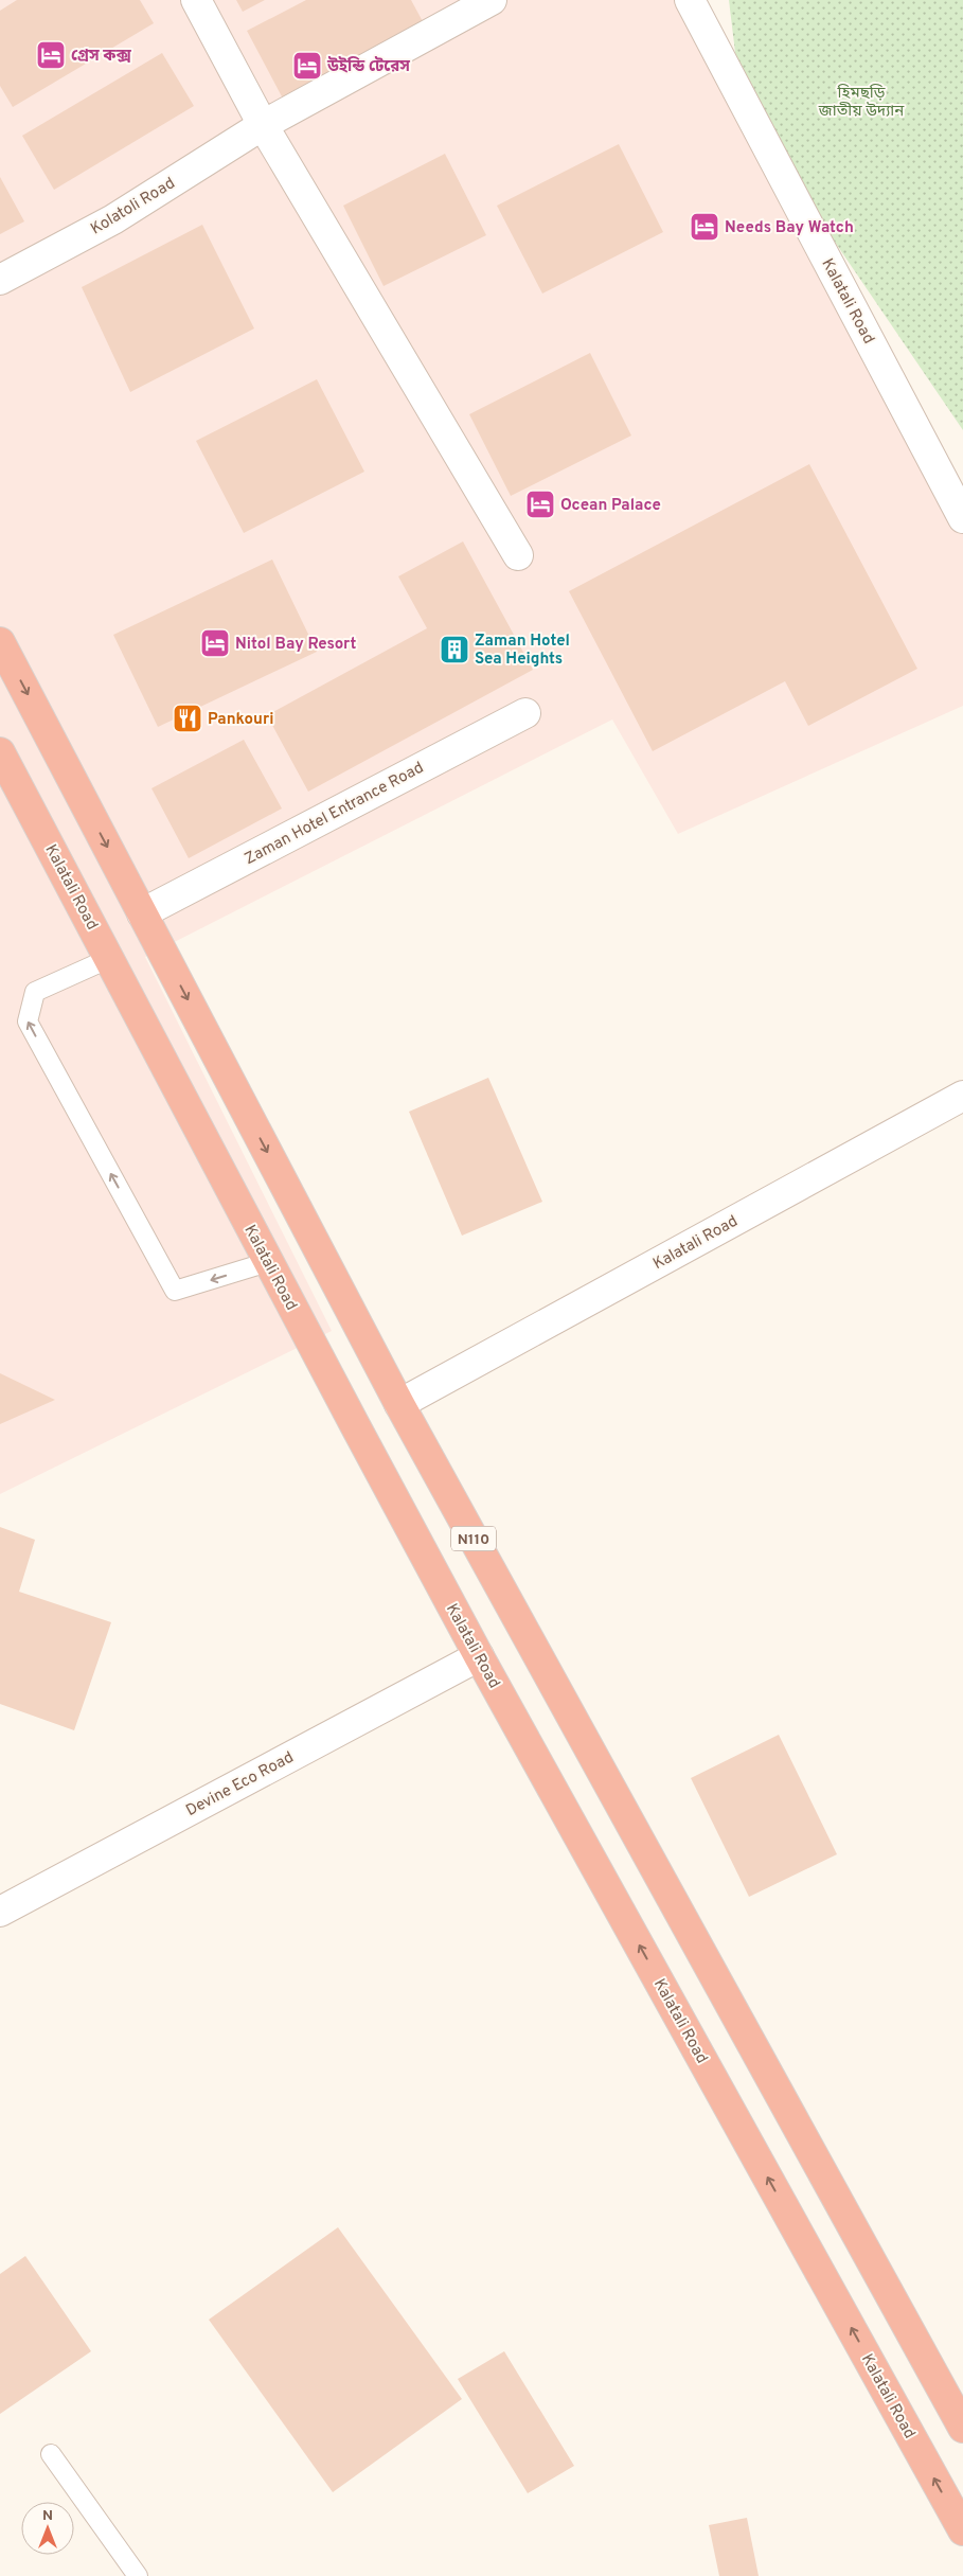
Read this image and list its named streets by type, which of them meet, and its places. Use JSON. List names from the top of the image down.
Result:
{
  "streets": {
    "highway": ["Kalatali Road", "N110"],
    "street": ["Kolatoli Road", "Zaman Hotel Entrance Road", "Devine Eco Road"]
  },
  "crossings": [
    ["Kalatali Road", "N110"],
    ["Kalatali Road", "Devine Eco Road"],
    ["Zaman Hotel Entrance Road", "N110"]
  ],
  "parks": ["হিমছড়ি জাতীয় উদ্যান"],
  "places": {
    "hotel": [
      "গ্রেস কক্স",
      "উইন্ডি টেরেস",
      "Needs Bay Watch",
      "Ocean Palace",
      "Nitol Bay Resort"
    ],
    "building": ["Zaman Hotel Sea Heights"],
    "restaurant": ["Pankouri"]
  },
  "north": "top"
}
